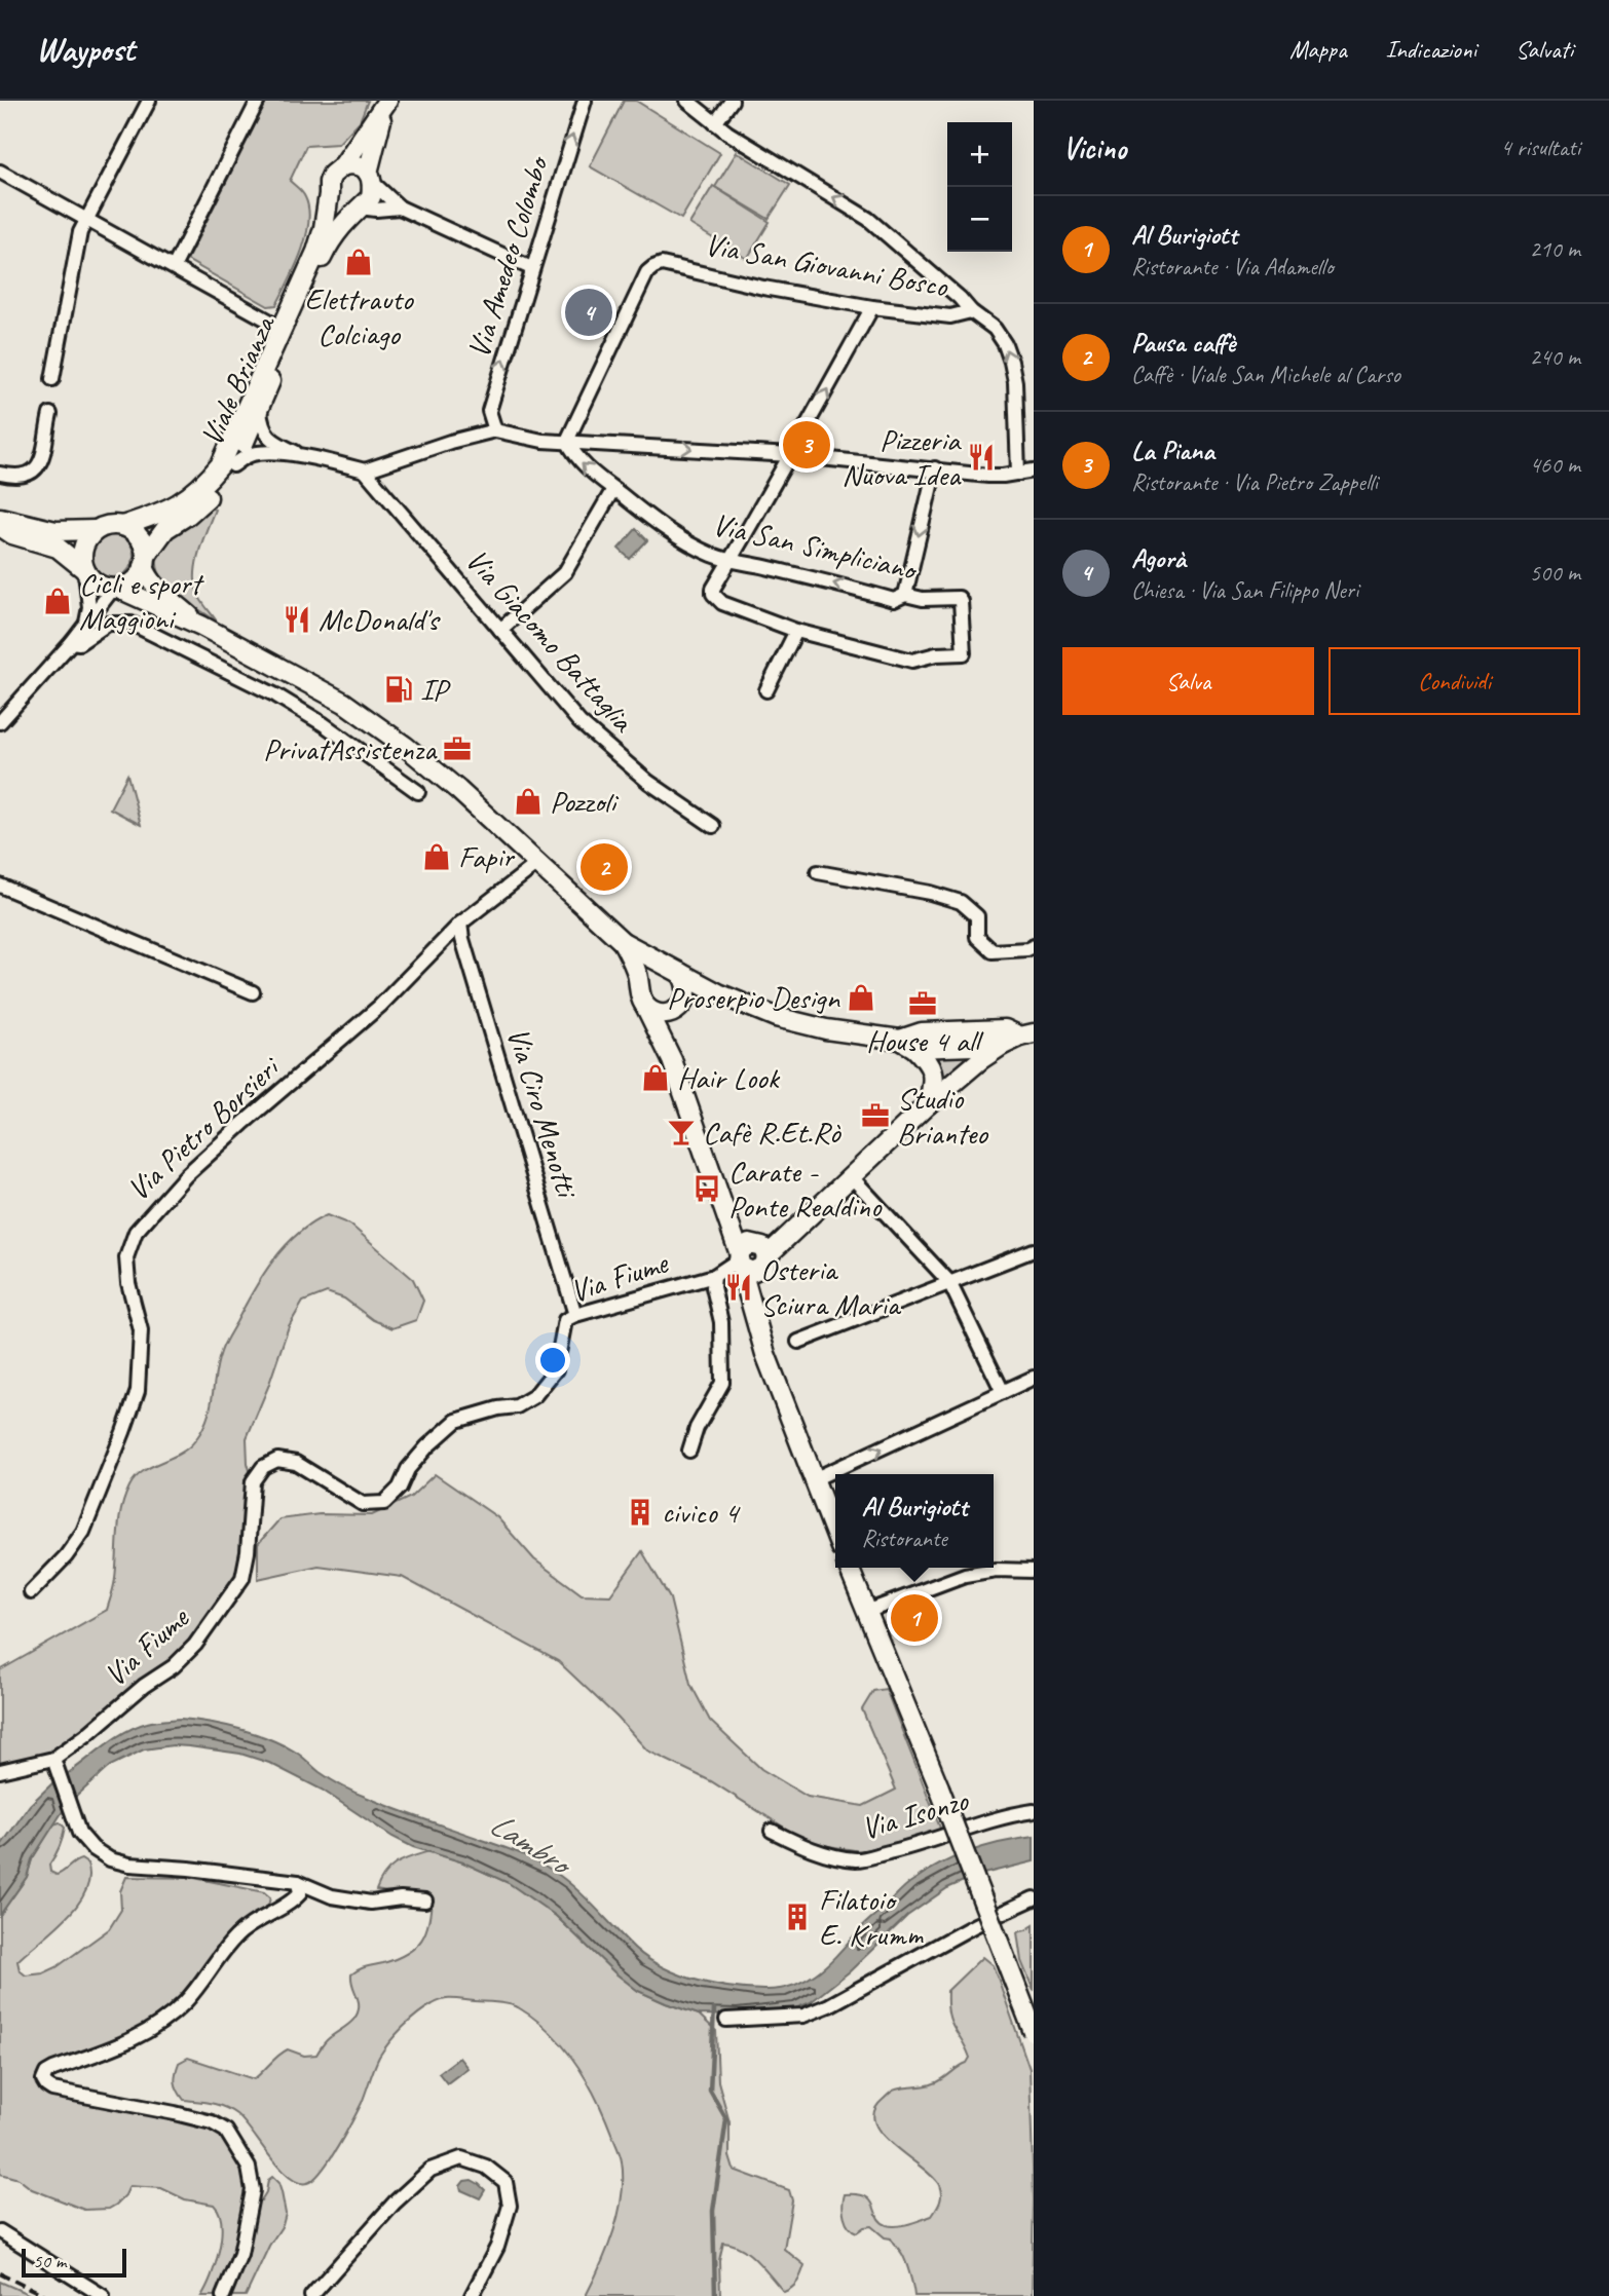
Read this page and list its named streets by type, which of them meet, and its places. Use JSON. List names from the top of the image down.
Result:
{
  "streets": {
    "main road": ["Viale Brianza"],
    "street": [
      "Via Amedeo Colombo",
      "Via San Giovanni Bosco",
      "Via San Simpliciano",
      "Via Giacomo Battaglia",
      "Via Ciro Menotti",
      "Via Pietro Borsieri",
      "Via Fiume",
      "Via Isonzo"
    ]
  },
  "crossings": [
    ["Via San Giovanni Bosco", "Via San Simpliciano"],
    ["Via Ciro Menotti", "Via Pietro Borsieri"],
    ["Via Ciro Menotti", "Via Fiume"]
  ],
  "one_way": ["Via Amedeo Colombo"],
  "water": ["Lambro"],
  "places": {
    "shop": [
      "Elettrauto Colciago",
      "Cicli e sport Maggioni",
      "Pozzoli",
      "Fapir",
      "Proserpio Design",
      "Hair Look"
    ],
    "restaurant": ["Pizzeria Nuova Idea", "McDonald's", "Osteria Sciura Maria"],
    "fuel station": ["IP"],
    "office": ["PrivatAssistenza", "House 4 all", "Studio Brianteo"],
    "bar": ["Cafè R.Et.Rò"],
    "bus stop": ["Carate - Ponte Realdino"],
    "building": ["civico 4", "Filatoio E. Krumm"]
  },
  "scale_bar": "50 m",
  "page": {
    "header": "Waypost",
    "nav": ["Mappa", "Indicazioni", "Salvati"],
    "heading": ["Vicino", "4 risultati"],
    "map_buttons": ["+", "−"],
    "list": [
      {
        "mark": "1",
        "name": "Al Burigiott",
        "note": "Ristorante · Via Adamello",
        "value": "210 m"
      },
      {
        "mark": "2",
        "name": "Pausa caffè",
        "note": "Caffè · Viale San Michele al Carso",
        "value": "240 m"
      },
      {
        "mark": "3",
        "name": "La Piana",
        "note": "Ristorante · Via Pietro Zappelli",
        "value": "460 m"
      },
      {
        "mark": "4",
        "name": "Agorà",
        "note": "Chiesa · Via San Filippo Neri",
        "value": "500 m"
      }
    ],
    "pins": [
      "4",
      "3",
      "2",
      "1"
    ],
    "buttons": ["Salva", "Condividi"],
    "popup": ["Al Burigiott", "Ristorante"],
    "scale": "50 m"
  }
}
